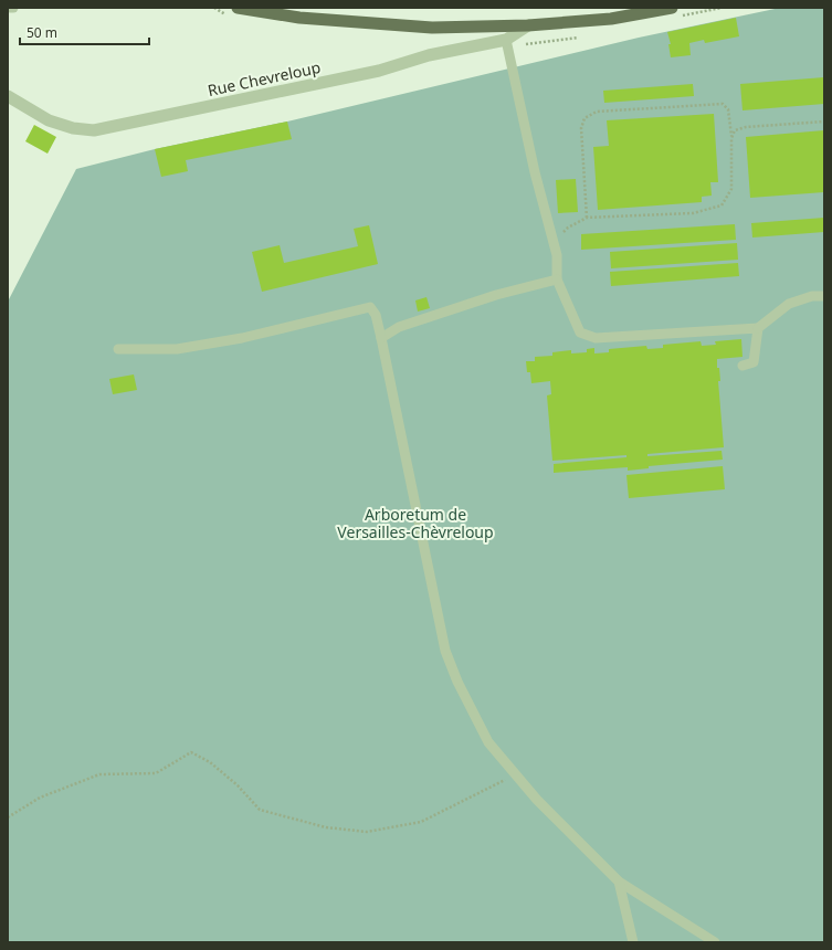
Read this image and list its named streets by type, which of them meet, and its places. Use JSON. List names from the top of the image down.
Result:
{
  "streets": {
    "street": ["Rue Chevreloup"]
  },
  "parks": ["Arboretum de Versailles-Chèvreloup"],
  "scale_bar": "50 m"
}
